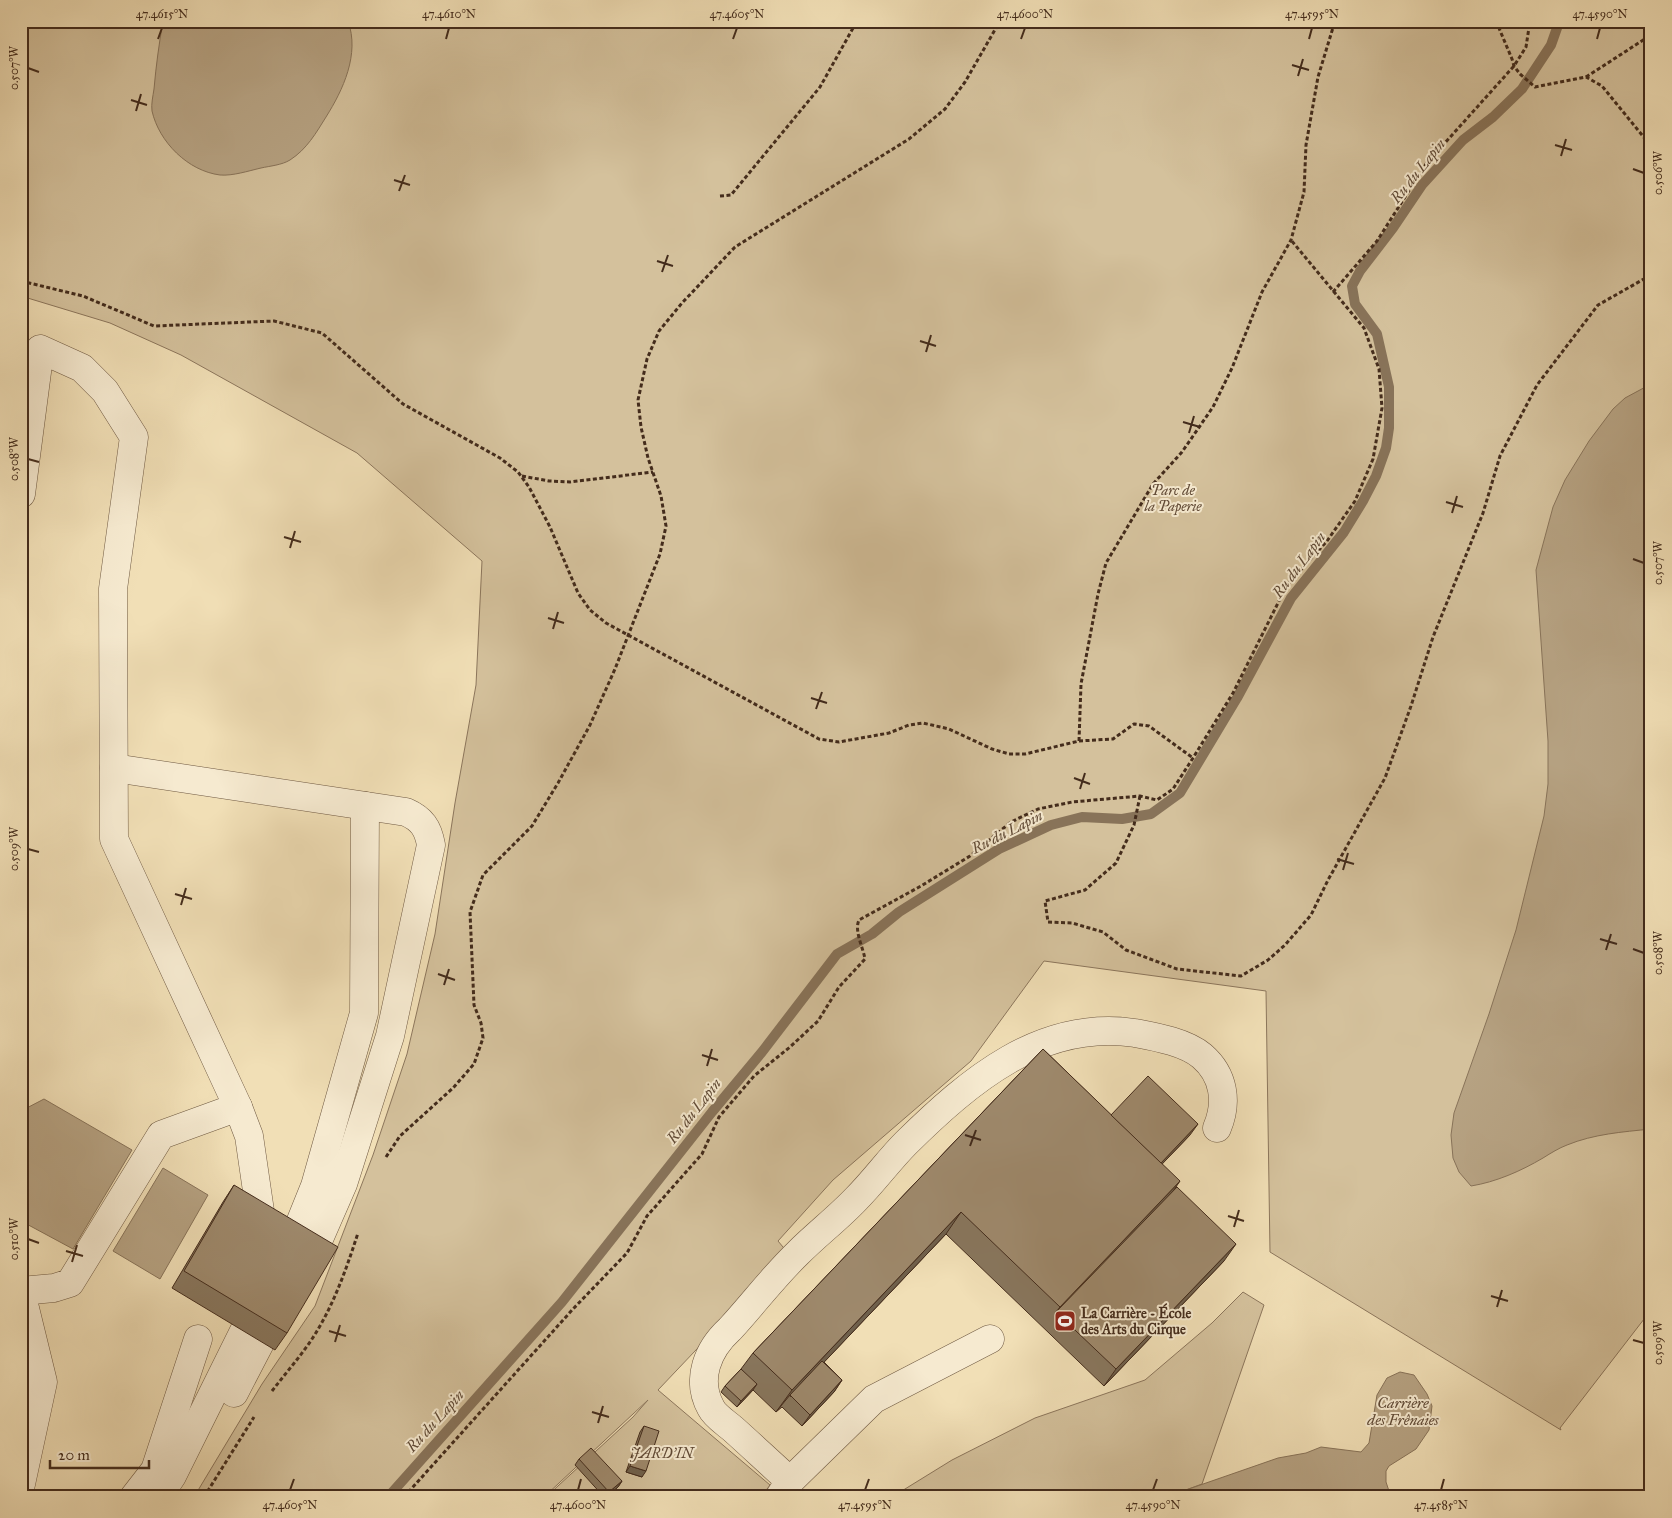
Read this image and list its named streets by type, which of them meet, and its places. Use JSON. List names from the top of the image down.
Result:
{
  "water": ["Ru du Lapin", "Carrière des Frênaies"],
  "parks": ["Parc de la Paperie", "JARD'IN"],
  "places": {
    "sports": ["La Carrière - École des Arts du Cirque"]
  },
  "scale_bar": "20 m",
  "coordinates": [
    "47.4615°N",
    "47.4610°N",
    "47.4605°N",
    "47.4600°N",
    "47.4595°N",
    "47.4590°N",
    "0.507°W",
    "0.506°W",
    "0.508°W",
    "0.509°W",
    "0.510°W",
    "47.4585°N"
  ]
}
